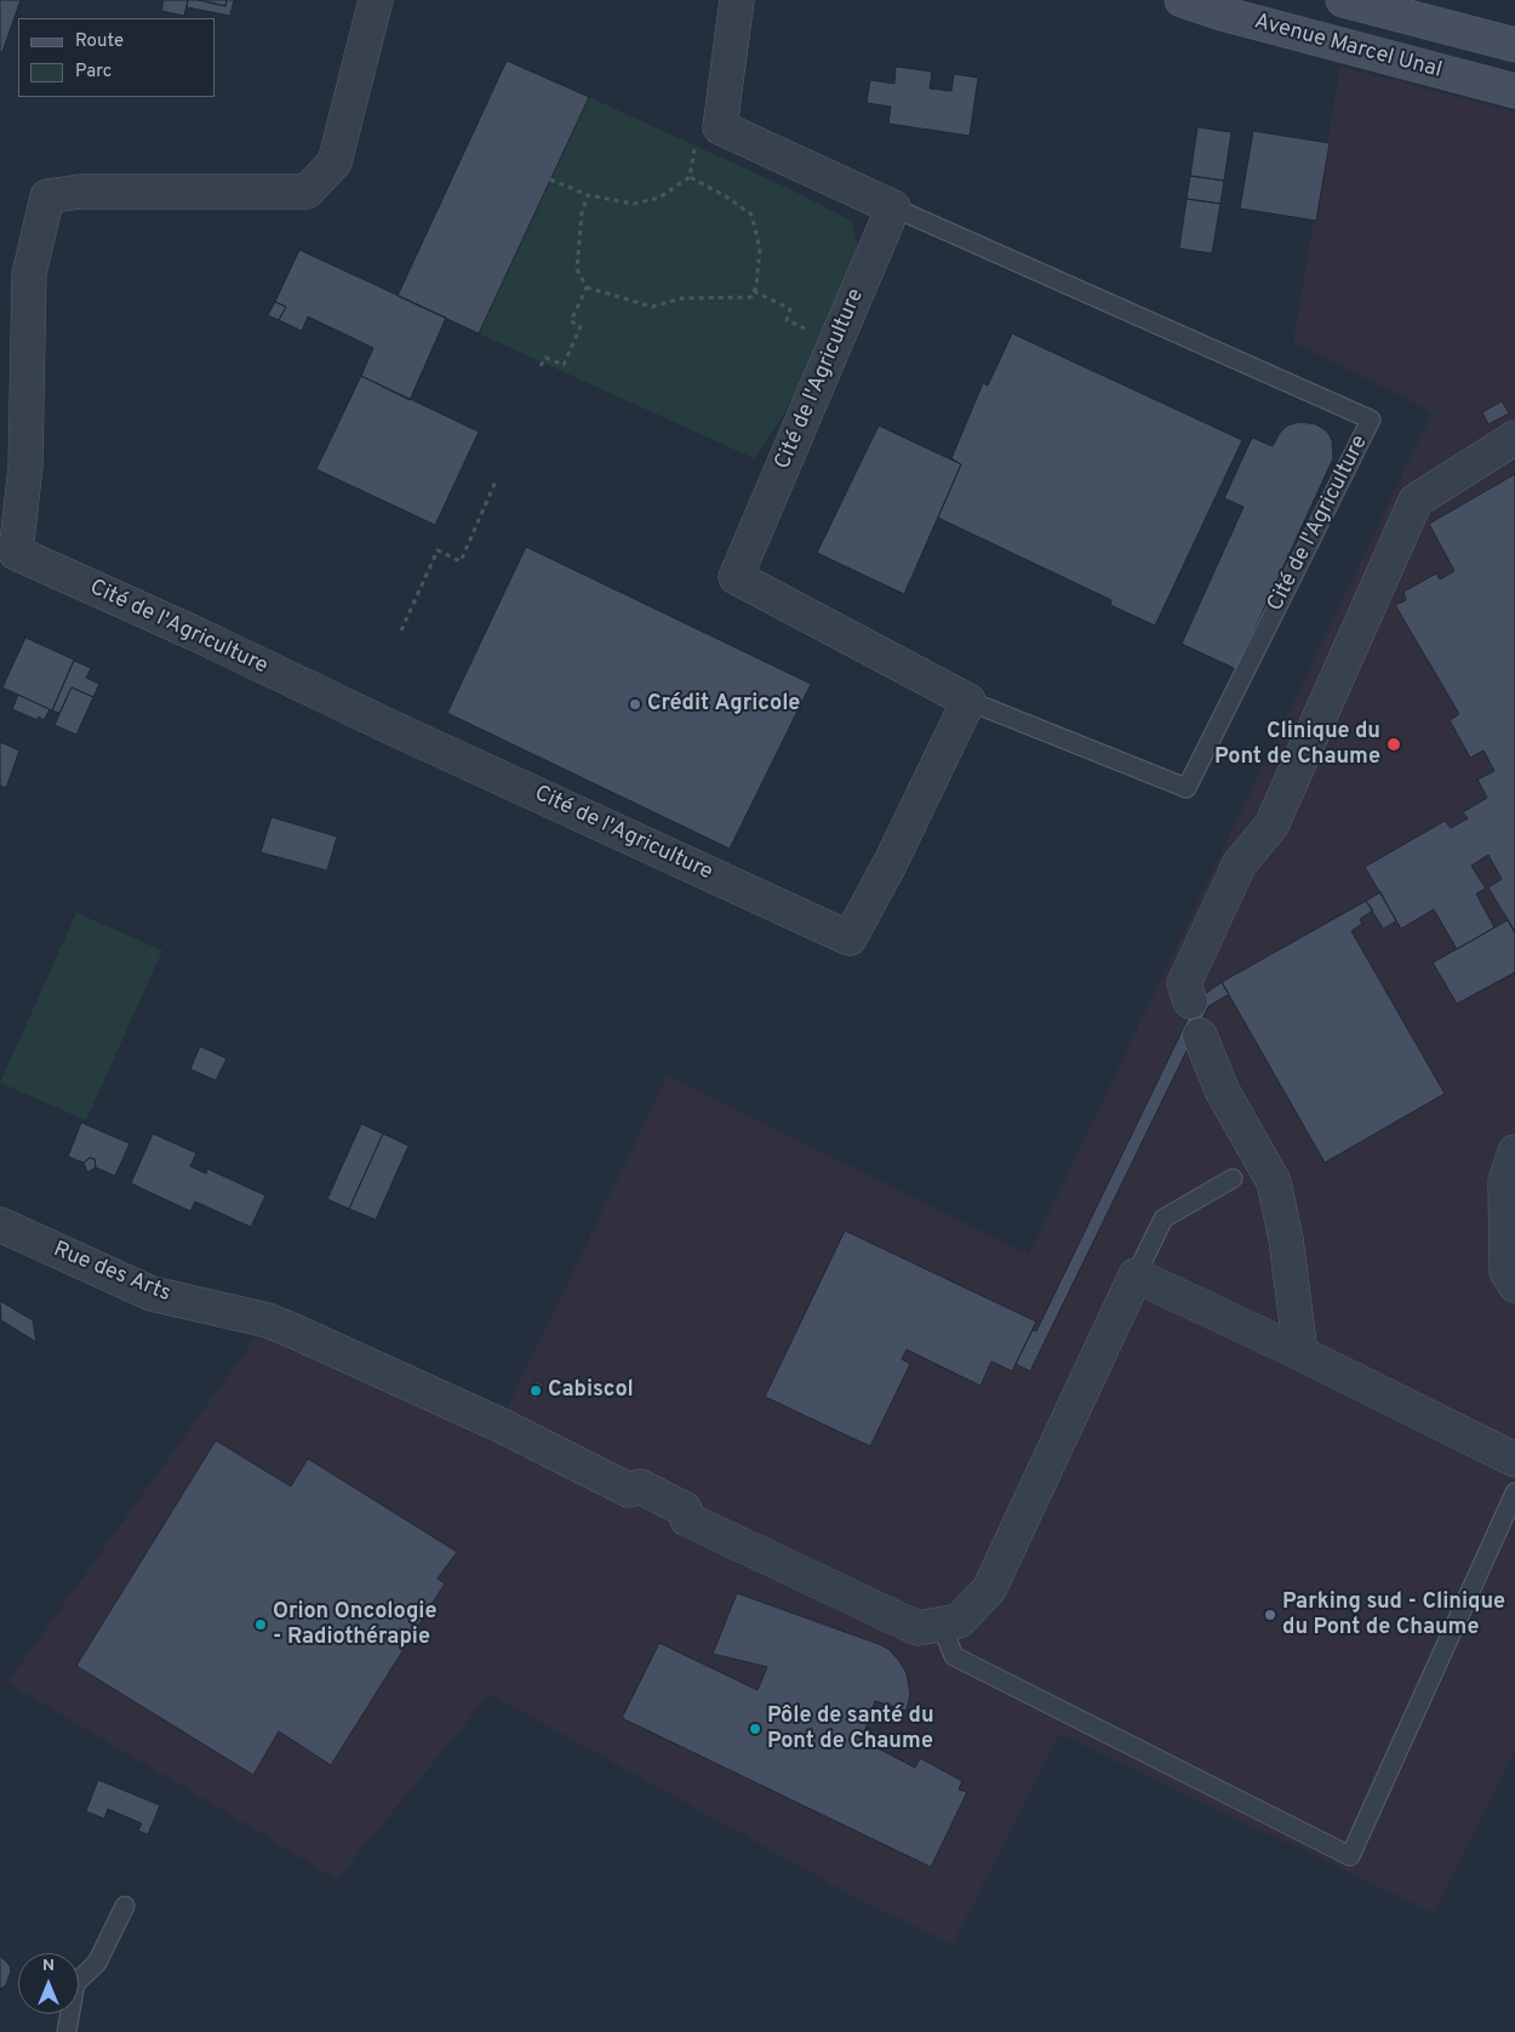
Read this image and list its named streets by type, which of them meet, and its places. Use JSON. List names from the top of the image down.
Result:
{
  "streets": {
    "main road": ["Avenue Marcel Unal"],
    "street": ["Cité de l'Agriculture", "Rue des Arts"]
  },
  "places": [
    "Crédit Agricole",
    "Clinique du Pont de Chaume",
    "Cabiscol",
    "Parking sud - Clinique du Pont de Chaume",
    "Orion Oncologie - Radiothérapie",
    "Pôle de santé du Pont de Chaume"
  ],
  "legend": ["Route", "Parc"],
  "north": "top"
}
